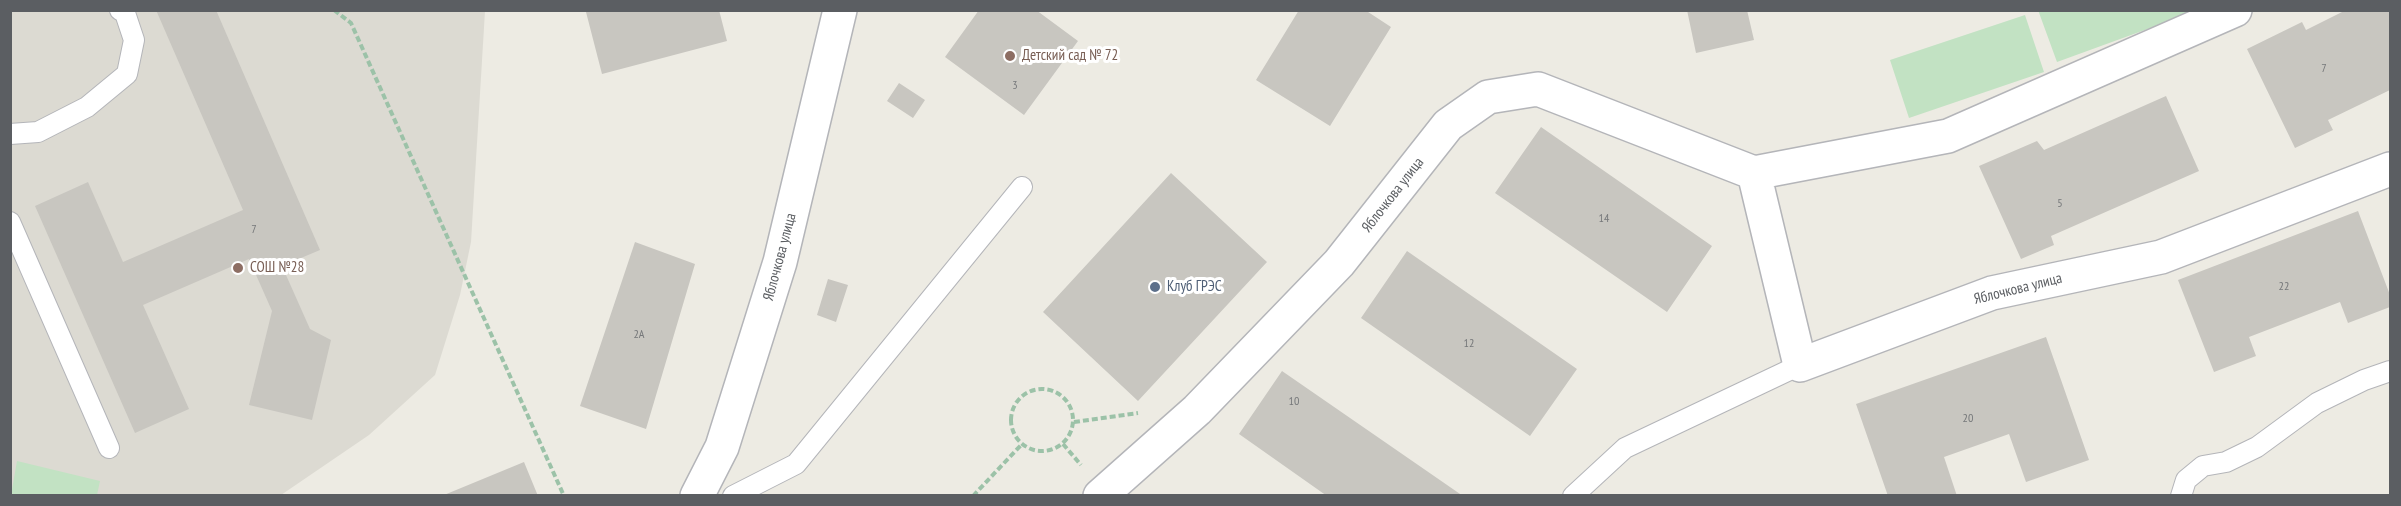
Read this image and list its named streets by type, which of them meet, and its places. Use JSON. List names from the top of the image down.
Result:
{
  "streets": {
    "street": ["Яблочкова улица"]
  },
  "places": ["Детский сад № 72", "СОШ №28", "Клуб ГРЭС"],
  "house_numbers": [
    "7",
    "3",
    "5",
    "14",
    "7",
    "22",
    "2А",
    "12",
    "10",
    "20"
  ]
}
